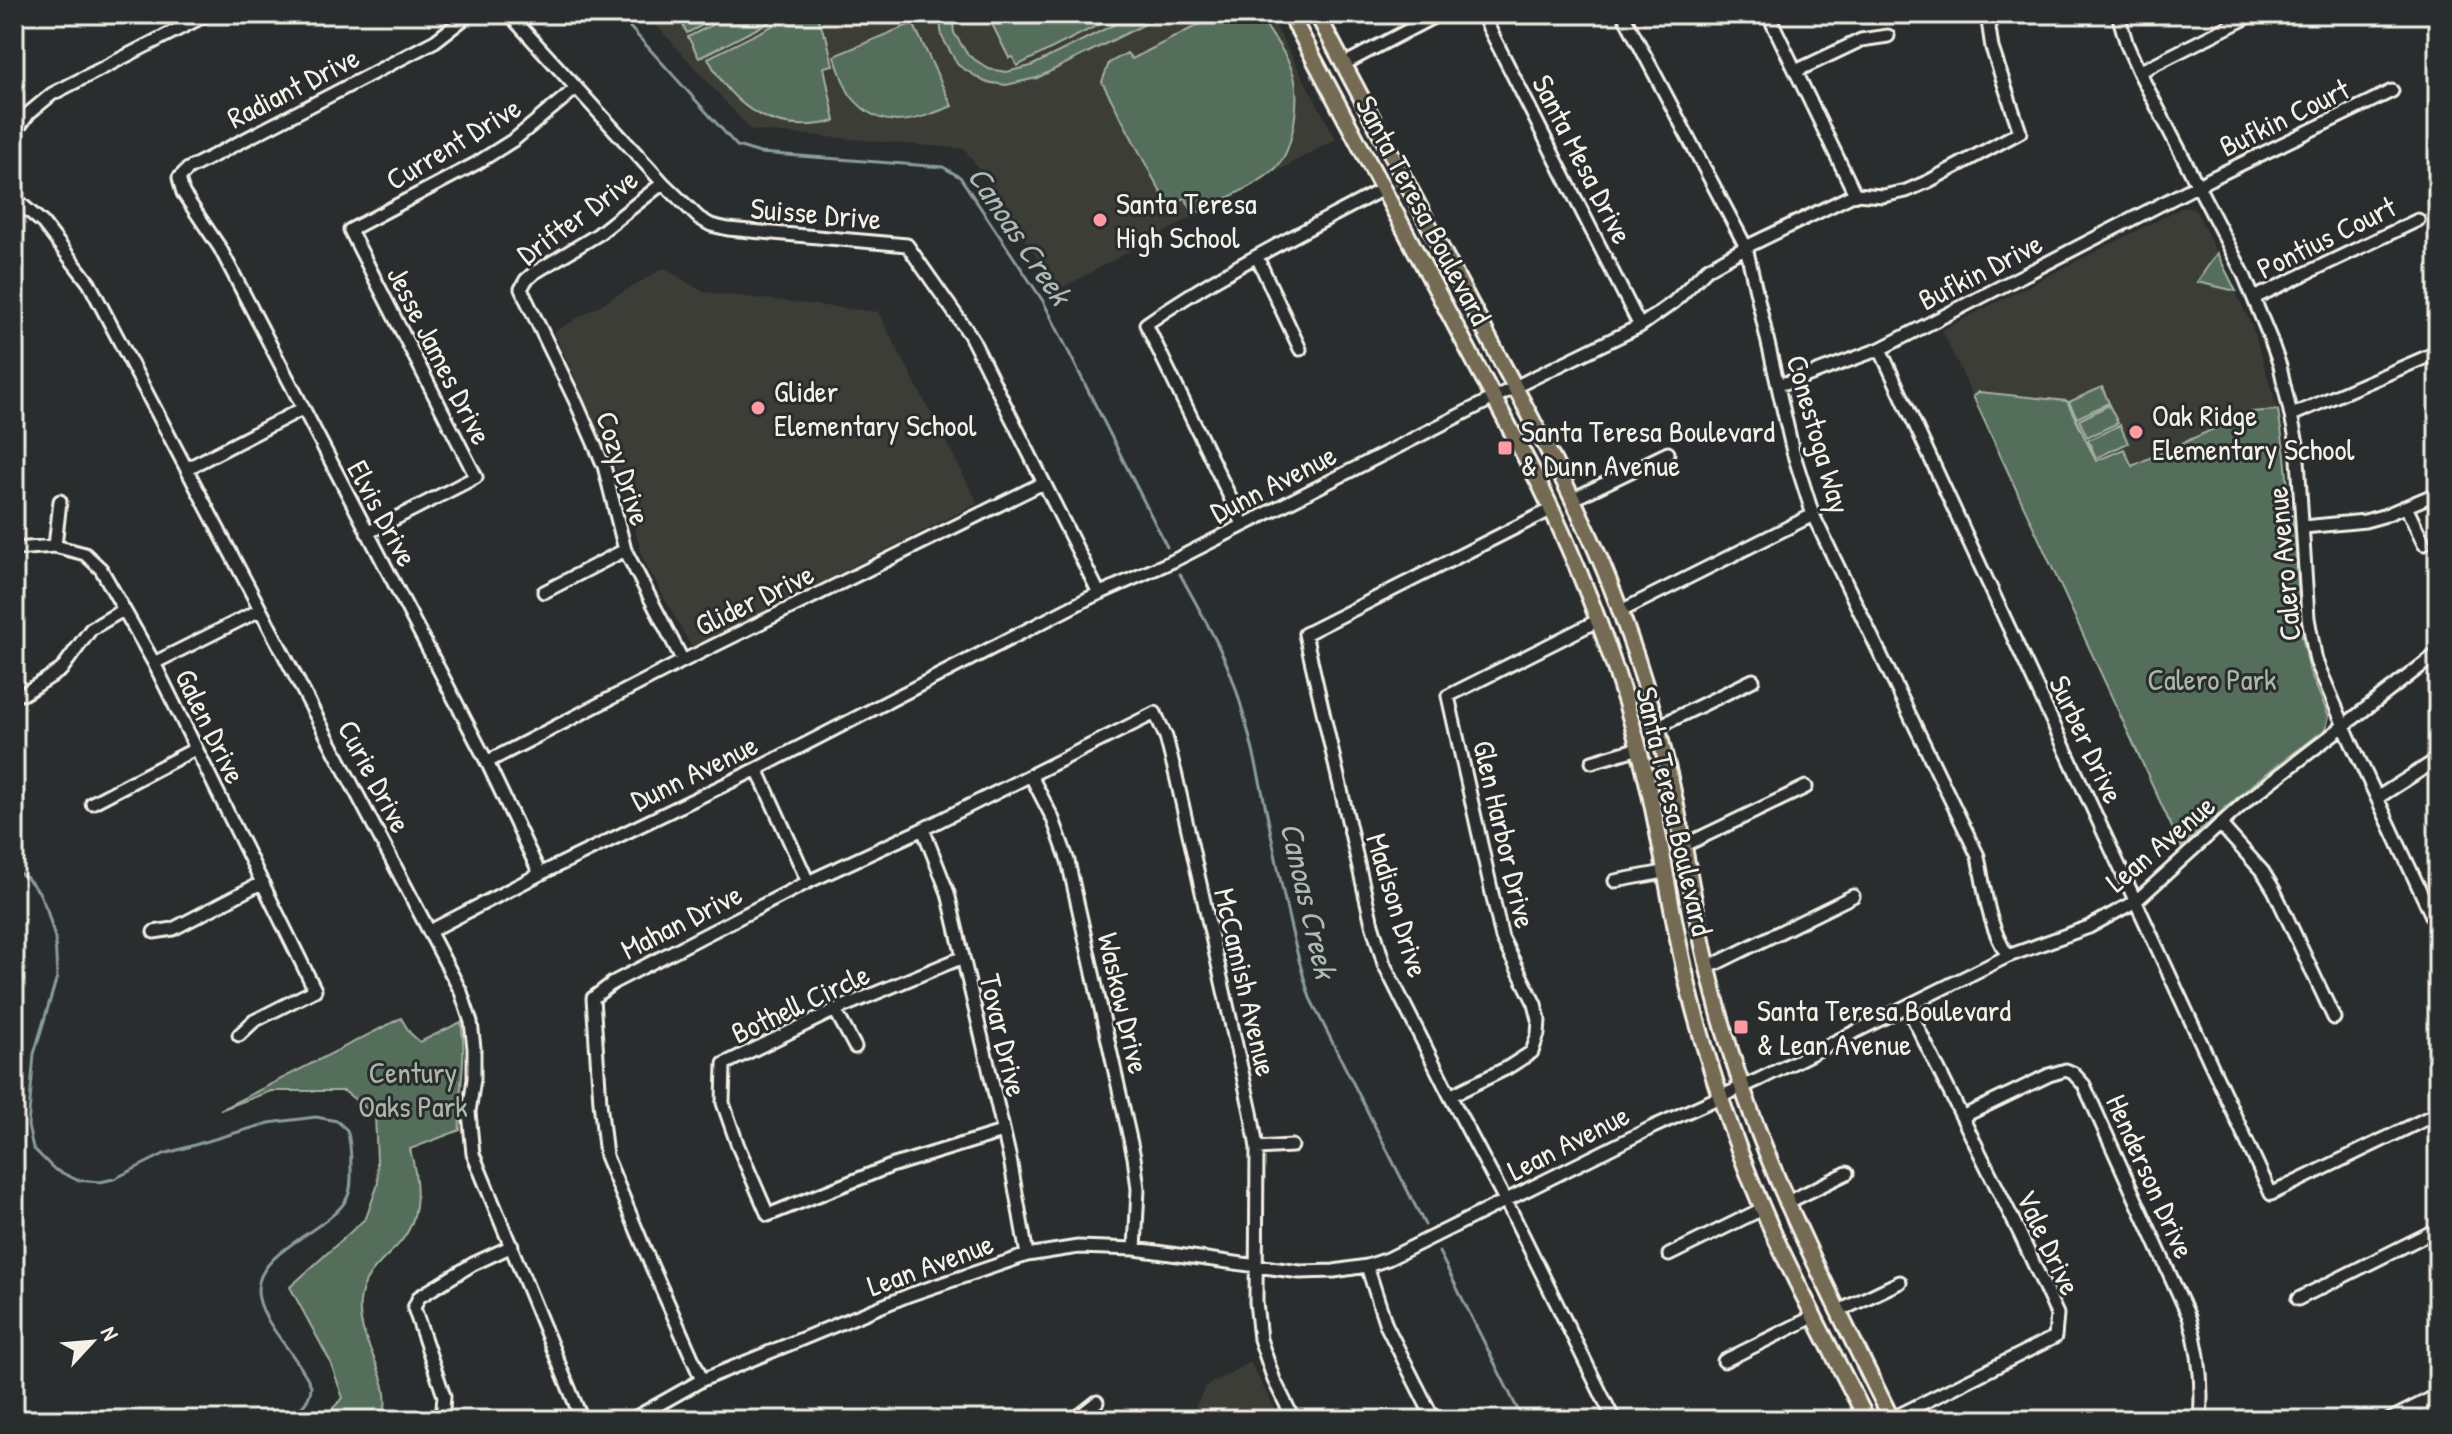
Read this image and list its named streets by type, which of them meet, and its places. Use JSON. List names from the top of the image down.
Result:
{
  "streets": {
    "main road": ["Santa Teresa Boulevard"],
    "street": [
      "Radiant Drive",
      "Bufkin Court",
      "Current Drive",
      "Santa Mesa Drive",
      "Suisse Drive",
      "Drifter Drive",
      "Pontius Court",
      "Bufkin Drive",
      "Jesse James Drive",
      "Conestoga Way",
      "Cozy Drive",
      "Dunn Avenue",
      "Elvis Drive",
      "Calero Avenue",
      "Glider Drive",
      "Galen Drive",
      "Surber Drive",
      "Curie Drive",
      "Glen Harbor Drive",
      "Lean Avenue",
      "Madison Drive",
      "Mahan Drive",
      "McCamish Avenue",
      "Bothell Circle",
      "Waskow Drive",
      "Tovar Drive",
      "Henderson Drive",
      "Vale Drive"
    ]
  },
  "crossings": [
    ["Radiant Drive", "Elvis Drive"],
    ["Bufkin Court", "Bufkin Drive"],
    ["Bufkin Court", "Calero Avenue"],
    ["Current Drive", "Suisse Drive"],
    ["Current Drive", "Jesse James Drive"],
    ["Santa Mesa Drive", "Dunn Avenue"],
    ["Santa Teresa Boulevard", "Dunn Avenue"],
    ["Santa Teresa Boulevard", "Glen Harbor Drive"],
    ["Santa Teresa Boulevard", "Lean Avenue"],
    ["Santa Teresa Boulevard", "Madison Drive"],
    ["Santa Teresa Boulevard", "Vale Drive"],
    ["Suisse Drive", "Drifter Drive"],
    ["Suisse Drive", "Dunn Avenue"],
    ["Suisse Drive", "Glider Drive"],
    ["Drifter Drive", "Cozy Drive"],
    ["Pontius Court", "Calero Avenue"],
    ["Bufkin Drive", "Conestoga Way"],
    ["Bufkin Drive", "Calero Avenue"],
    ["Bufkin Drive", "Surber Drive"],
    ["Jesse James Drive", "Elvis Drive"],
    ["Conestoga Way", "Dunn Avenue"],
    ["Conestoga Way", "Lean Avenue"],
    ["Cozy Drive", "Glider Drive"],
    ["Dunn Avenue", "Elvis Drive"],
    ["Dunn Avenue", "Curie Drive"],
    ["Elvis Drive", "Glider Drive"],
    ["Calero Avenue", "Lean Avenue"],
    ["Surber Drive", "Lean Avenue"],
    ["Glen Harbor Drive", "Madison Drive"],
    ["Lean Avenue", "Madison Drive"],
    ["Lean Avenue", "Mahan Drive"],
    ["Lean Avenue", "McCamish Avenue"],
    ["Lean Avenue", "Waskow Drive"],
    ["Lean Avenue", "Tovar Drive"],
    ["Lean Avenue", "Vale Drive"],
    ["Mahan Drive", "McCamish Avenue"],
    ["Mahan Drive", "Waskow Drive"],
    ["Mahan Drive", "Tovar Drive"],
    ["Bothell Circle", "Tovar Drive"],
    ["Henderson Drive", "Vale Drive"]
  ],
  "water": ["Canoas Creek"],
  "parks": ["Calero Park", "Century Oaks Park"],
  "places": {
    "other": ["Santa Teresa High School", "Glider Elementary School", "Oak Ridge Elementary School"],
    "transit": ["Santa Teresa Boulevard & Dunn Avenue", "Santa Teresa Boulevard & Lean Avenue"]
  },
  "north": "top right"
}
